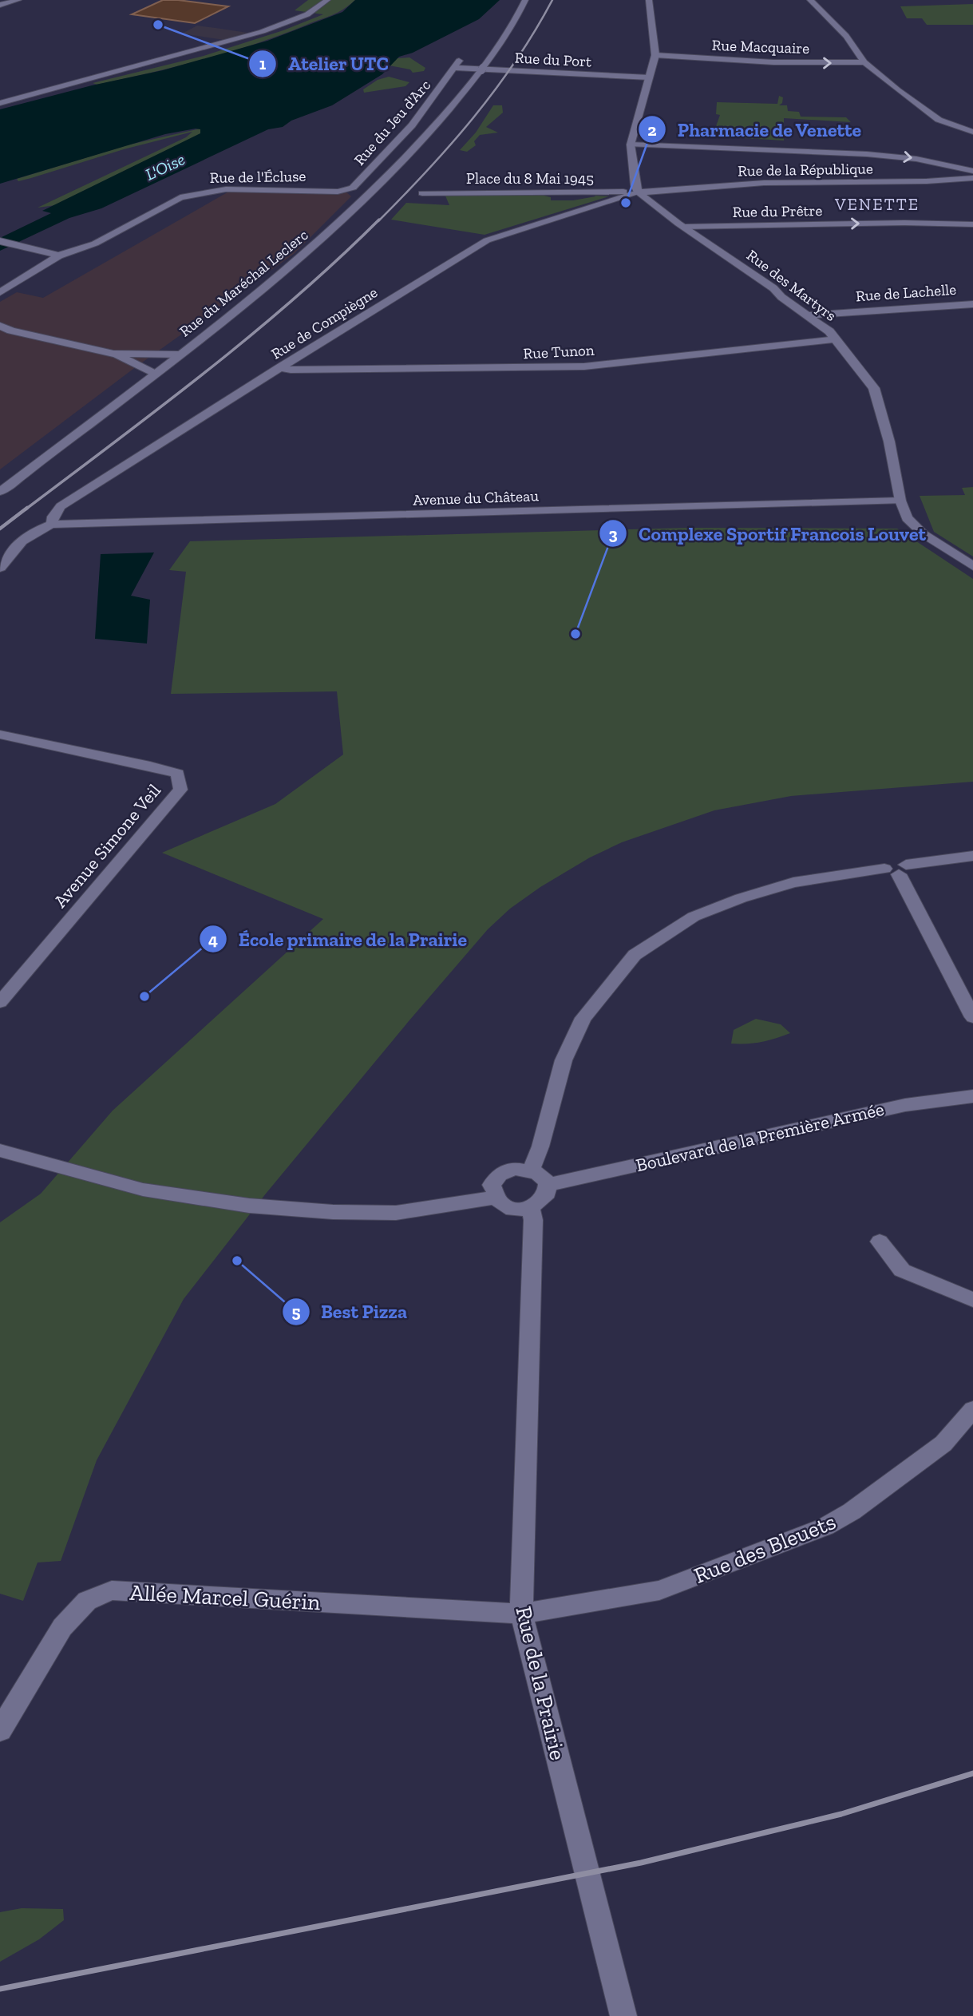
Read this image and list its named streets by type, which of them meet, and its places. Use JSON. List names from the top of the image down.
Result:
{
  "streets": {
    "street": [
      "Rue Macquaire",
      "Rue du Port",
      "Rue du Jeu d'Arc",
      "Rue de la République",
      "Rue de l'Écluse",
      "Place du 8 Mai 1945",
      "Rue du Prêtre",
      "Rue du Maréchal Leclerc",
      "Rue des Martyrs",
      "Rue de Lachelle",
      "Rue de Compiègne",
      "Rue Tunon",
      "Avenue du Château",
      "Avenue Simone Veil",
      "Boulevard de la Première Armée",
      "Rue des Bleuets",
      "Allée Marcel Guérin",
      "Rue de la Prairie"
    ]
  },
  "crossings": [
    ["Rue du Port", "Rue du Jeu d'Arc"],
    ["Rue du Jeu d'Arc", "Rue de l'Écluse"],
    ["Rue de la République", "Place du 8 Mai 1945"],
    ["Rue de la République", "Rue des Martyrs"],
    ["Rue de la République", "Rue de Compiègne"],
    ["Place du 8 Mai 1945", "Rue des Martyrs"],
    ["Place du 8 Mai 1945", "Rue de Compiègne"],
    ["Rue du Prêtre", "Rue des Martyrs"],
    ["Rue des Martyrs", "Rue de Lachelle"],
    ["Rue des Martyrs", "Rue de Compiègne"],
    ["Rue des Martyrs", "Rue Tunon"],
    ["Rue des Martyrs", "Avenue du Château"],
    ["Rue de Compiègne", "Rue Tunon"],
    ["Rue de Compiègne", "Avenue du Château"],
    ["Boulevard de la Première Armée", "Rue de la Prairie"],
    ["Rue des Bleuets", "Allée Marcel Guérin"],
    ["Rue des Bleuets", "Rue de la Prairie"],
    ["Allée Marcel Guérin", "Rue de la Prairie"]
  ],
  "districts": ["VENETTE"],
  "water": ["L'Oise"],
  "places": [
    "Atelier UTC",
    "Pharmacie de Venette",
    "Complexe Sportif Francois Louvet",
    "École primaire de la Prairie",
    "Best Pizza"
  ]
}
